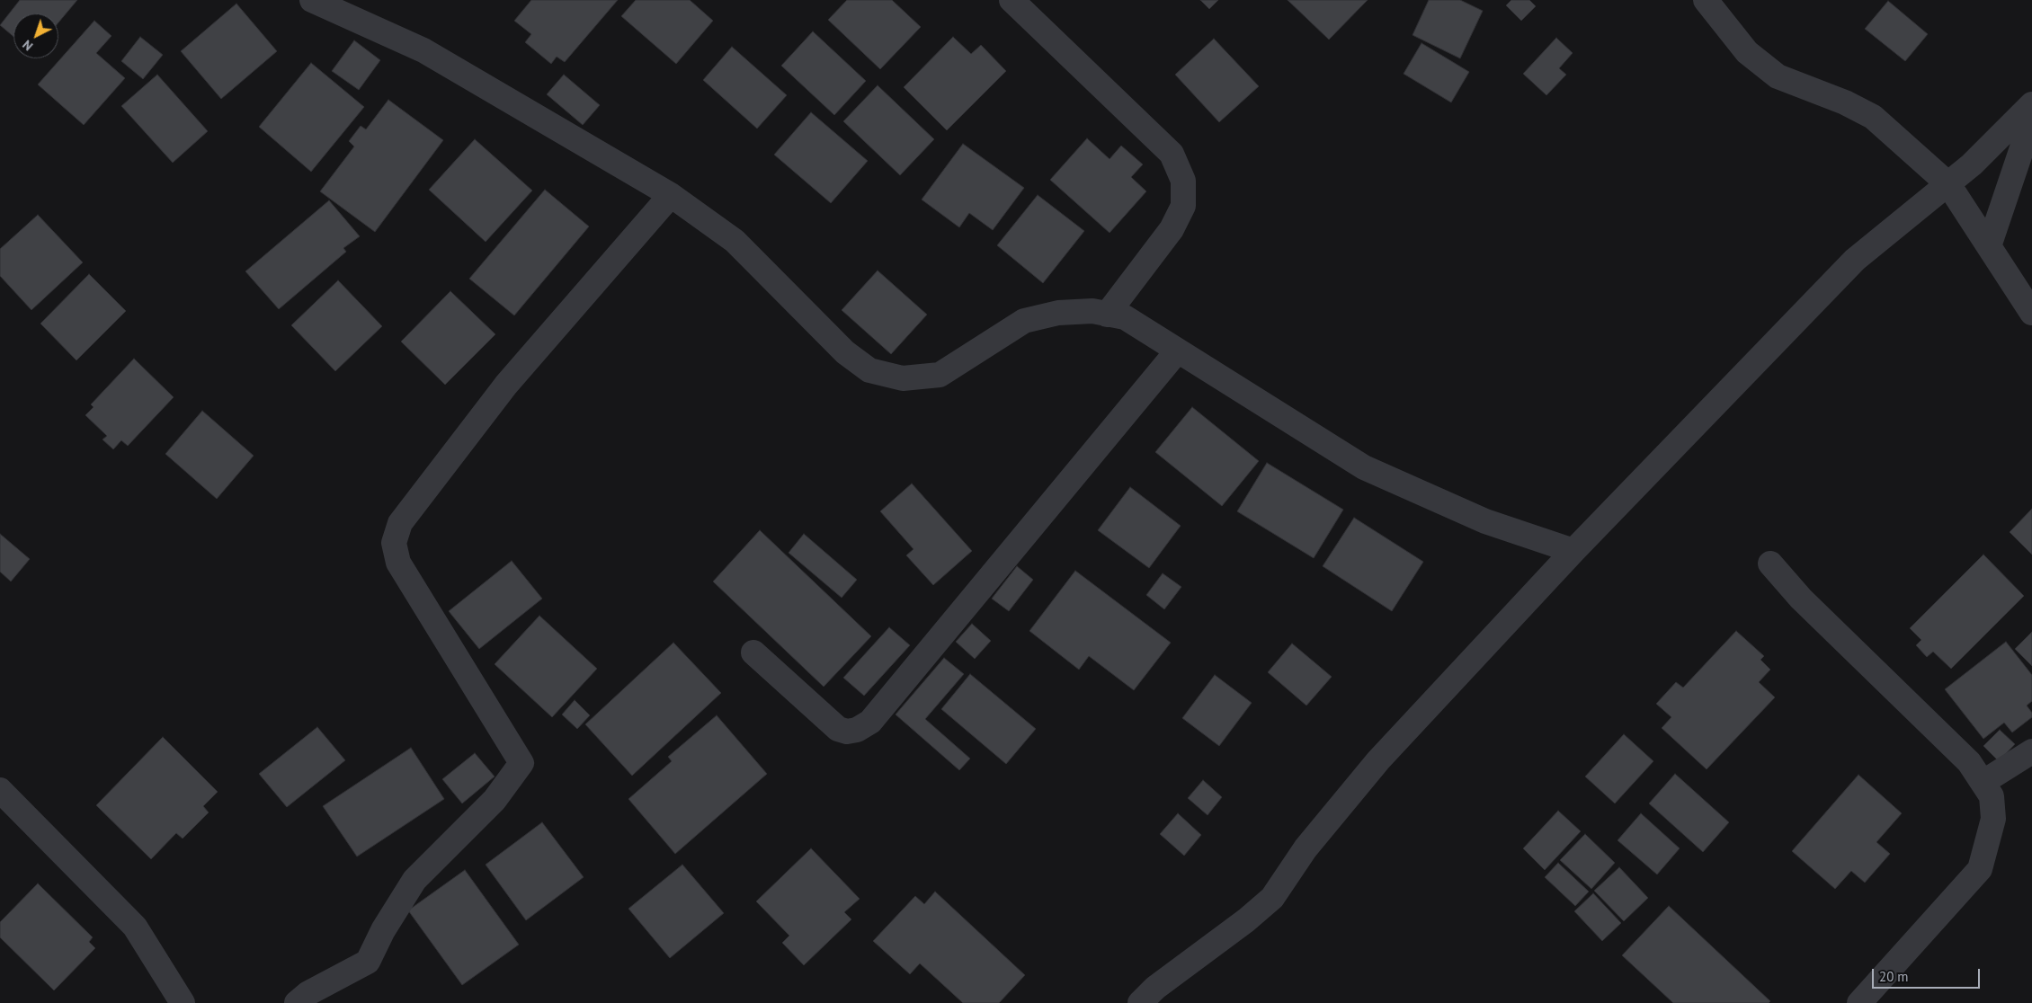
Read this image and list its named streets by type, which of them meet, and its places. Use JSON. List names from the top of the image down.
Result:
{
  "scale_bar": "20 m",
  "north": "bottom left"
}
